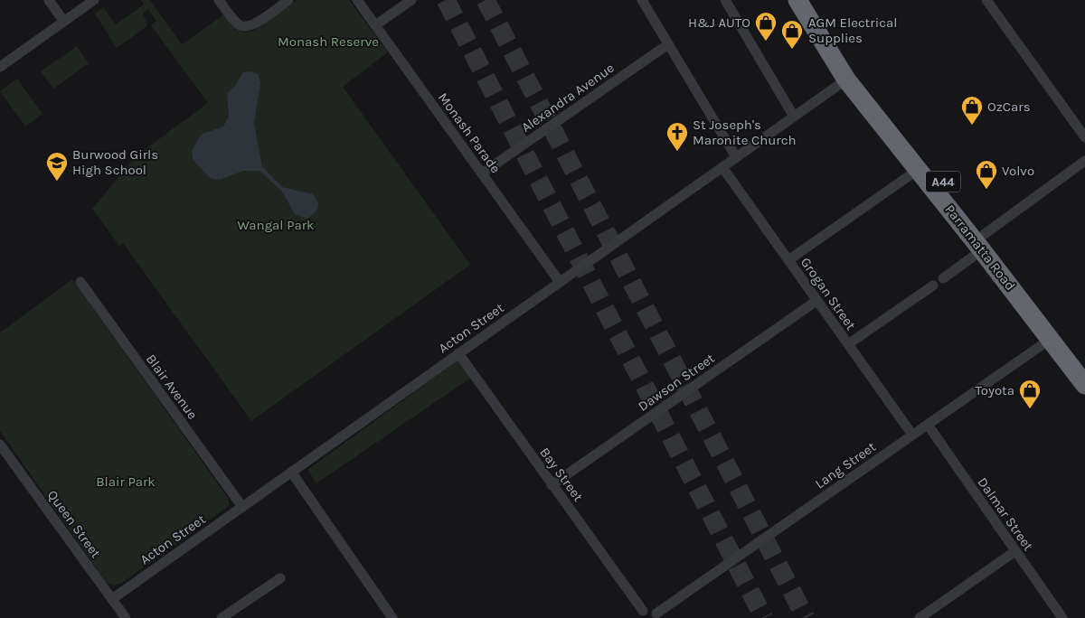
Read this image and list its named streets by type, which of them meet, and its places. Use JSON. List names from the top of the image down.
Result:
{
  "streets": {
    "highway": ["A44", "Parramatta Road"],
    "street": [
      "Alexandra Avenue",
      "Monash Parade",
      "Grogan Street",
      "Acton Street",
      "Dawson Street",
      "Blair Avenue",
      "Lang Street",
      "Bay Street",
      "Dalmar Street",
      "Queen Street"
    ]
  },
  "crossings": [
    ["Alexandra Avenue", "Monash Parade"],
    ["Monash Parade", "Acton Street"],
    ["Parramatta Road", "Acton Street"],
    ["Parramatta Road", "Lang Street"],
    ["Grogan Street", "Acton Street"],
    ["Grogan Street", "Dawson Street"],
    ["Grogan Street", "Lang Street"],
    ["Acton Street", "Blair Avenue"],
    ["Acton Street", "Bay Street"],
    ["Acton Street", "Queen Street"],
    ["Dawson Street", "Bay Street"],
    ["Lang Street", "Dalmar Street"]
  ],
  "parks": ["Monash Reserve", "Wangal Park", "Blair Park"],
  "places": {
    "shop": [
      "H&J AUTO",
      "AGM Electrical Supplies",
      "OzCars",
      "Volvo",
      "Toyota"
    ],
    "church": ["St Joseph's Maronite Church"],
    "school or university": ["Burwood Girls High School"]
  }
}
